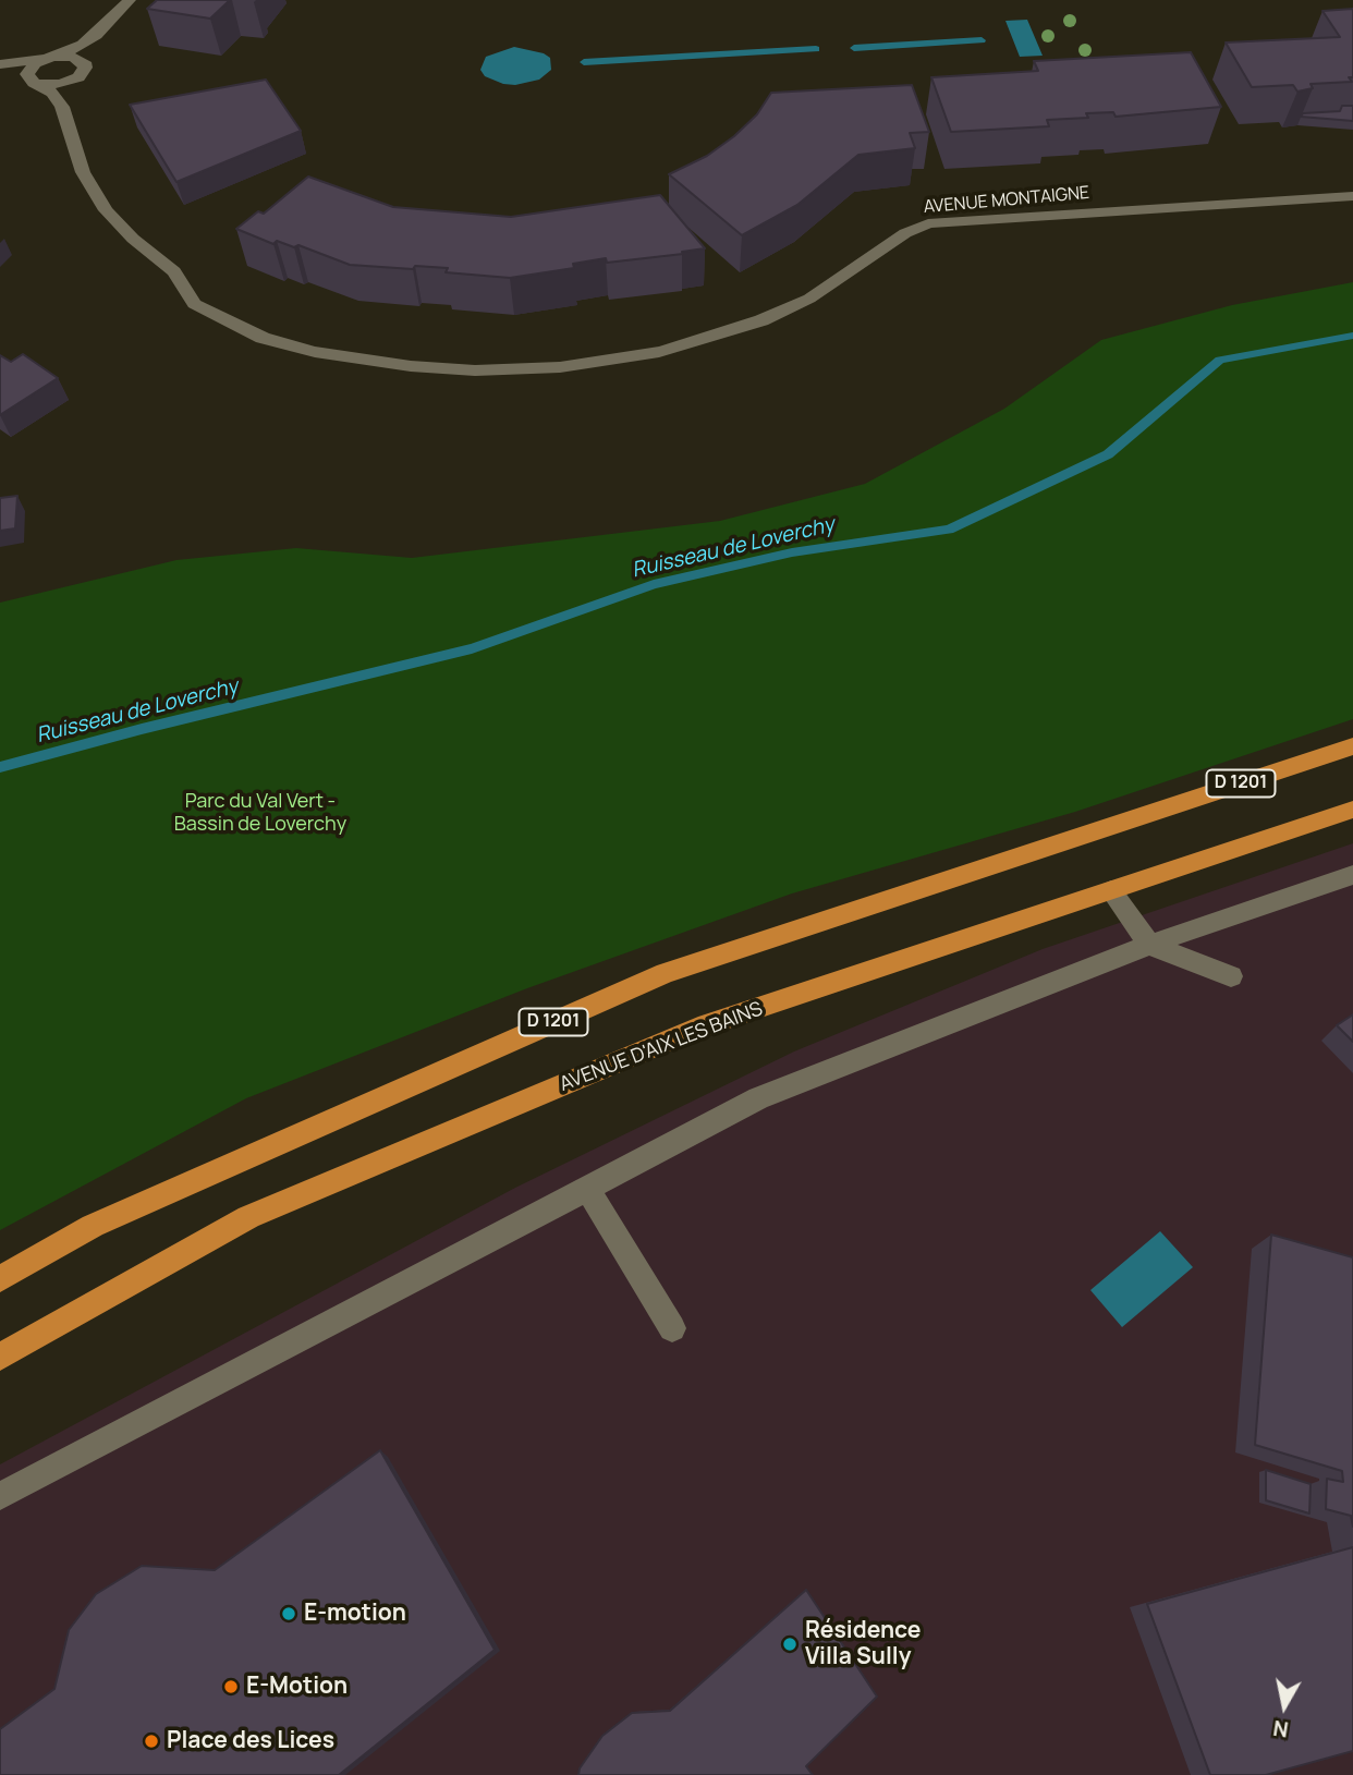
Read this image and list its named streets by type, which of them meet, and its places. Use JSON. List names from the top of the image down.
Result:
{
  "streets": {
    "main road": ["D 1201", "AVENUE D'AIX LES BAINS"],
    "street": ["AVENUE MONTAIGNE"]
  },
  "water": ["Ruisseau de Loverchy"],
  "parks": ["Parc du Val Vert - Bassin de Loverchy"],
  "places": [
    "E-motion",
    "Résidence Villa Sully",
    "E-Motion",
    "Place des Lices"
  ],
  "north": "bottom"
}
